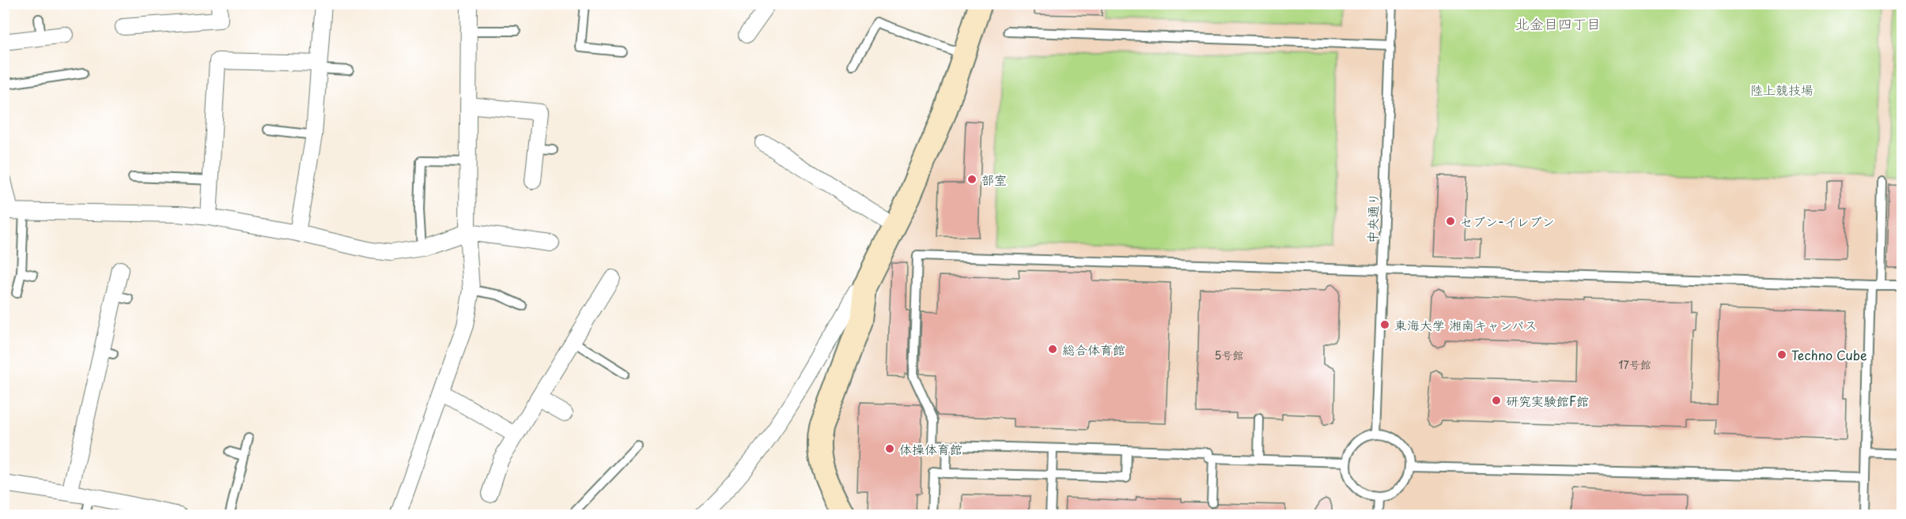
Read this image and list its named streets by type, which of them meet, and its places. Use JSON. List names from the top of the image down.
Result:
{
  "streets": {
    "lane": ["中央通り"]
  },
  "districts": ["北金目四丁目"],
  "parks": ["陸上競技場"],
  "places": [
    "部室",
    "セブン-イレブン",
    "東海大学 湘南キャンパス",
    "総合体育館",
    "Techno Cube",
    "研究実験館F館",
    "体操体育館"
  ],
  "house_numbers": ["5号館", "17号館"]
}
